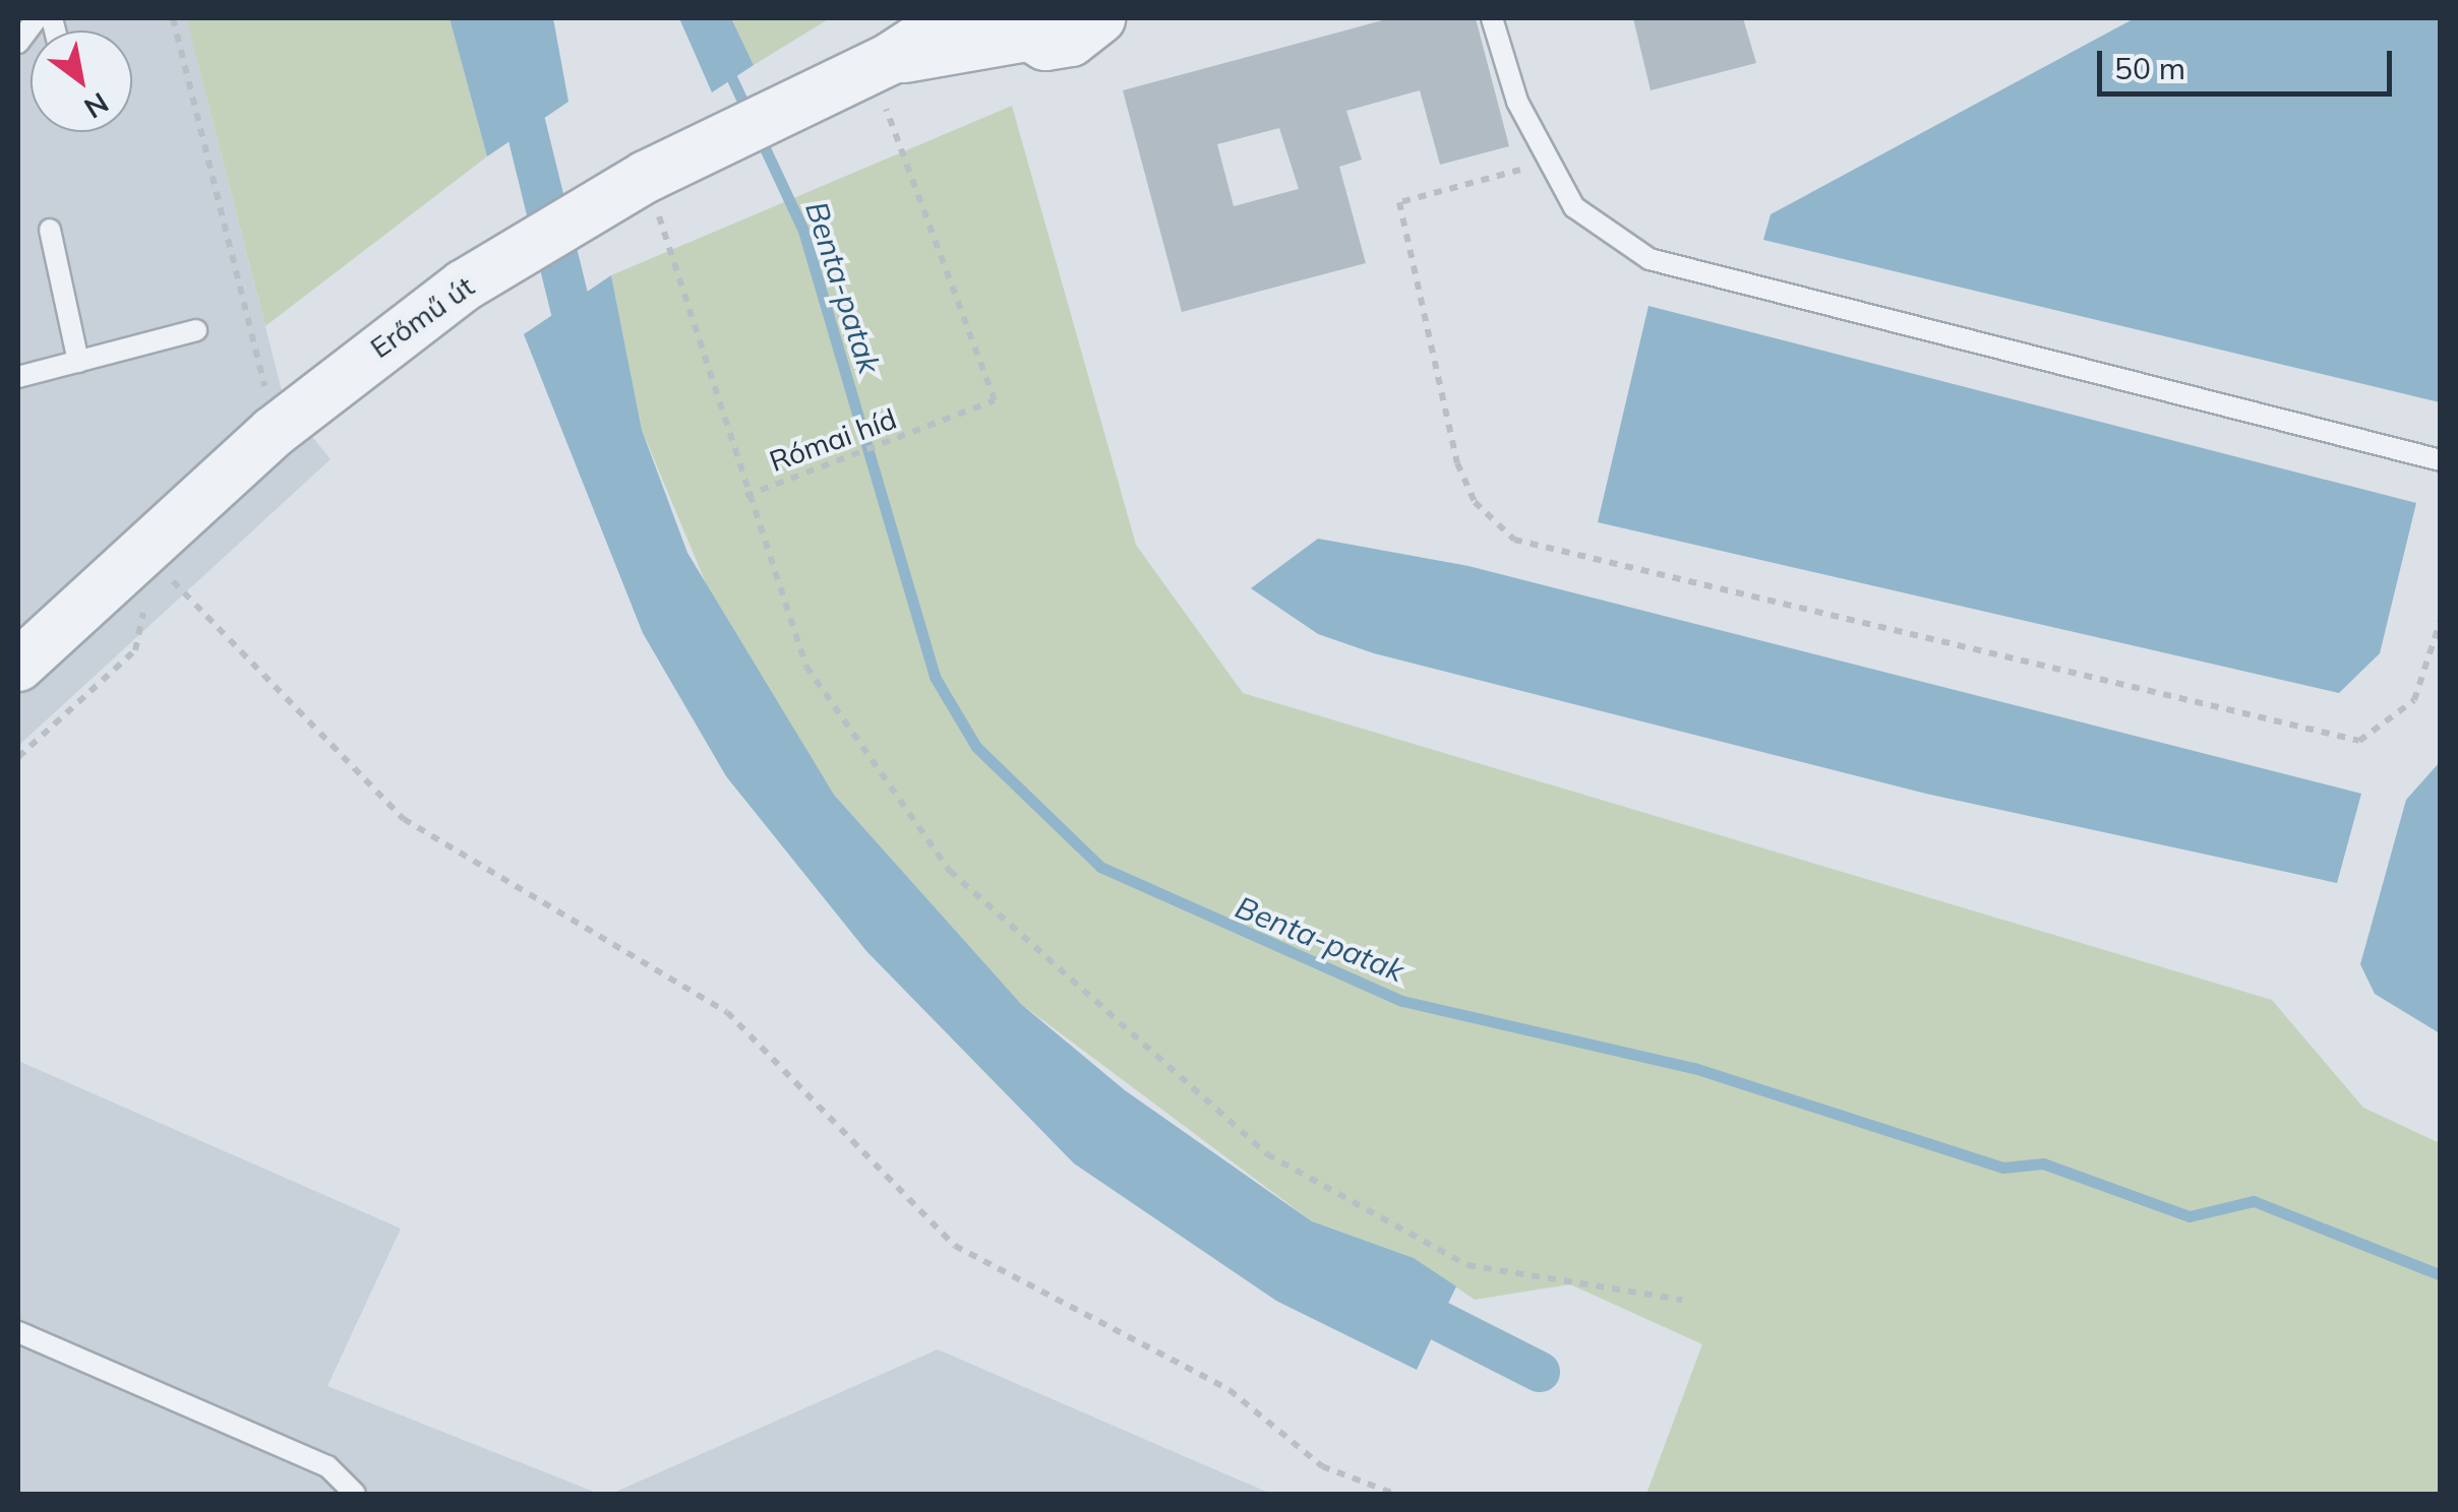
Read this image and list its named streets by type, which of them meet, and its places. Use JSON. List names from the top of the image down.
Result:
{
  "streets": {
    "street": ["Erőmű út"],
    "path": ["Római híd"]
  },
  "crossings": [
    ["Erőmű út", "Római híd"]
  ],
  "water": ["Benta-patak"],
  "scale_bar": "50 m",
  "north": "bottom right"
}
